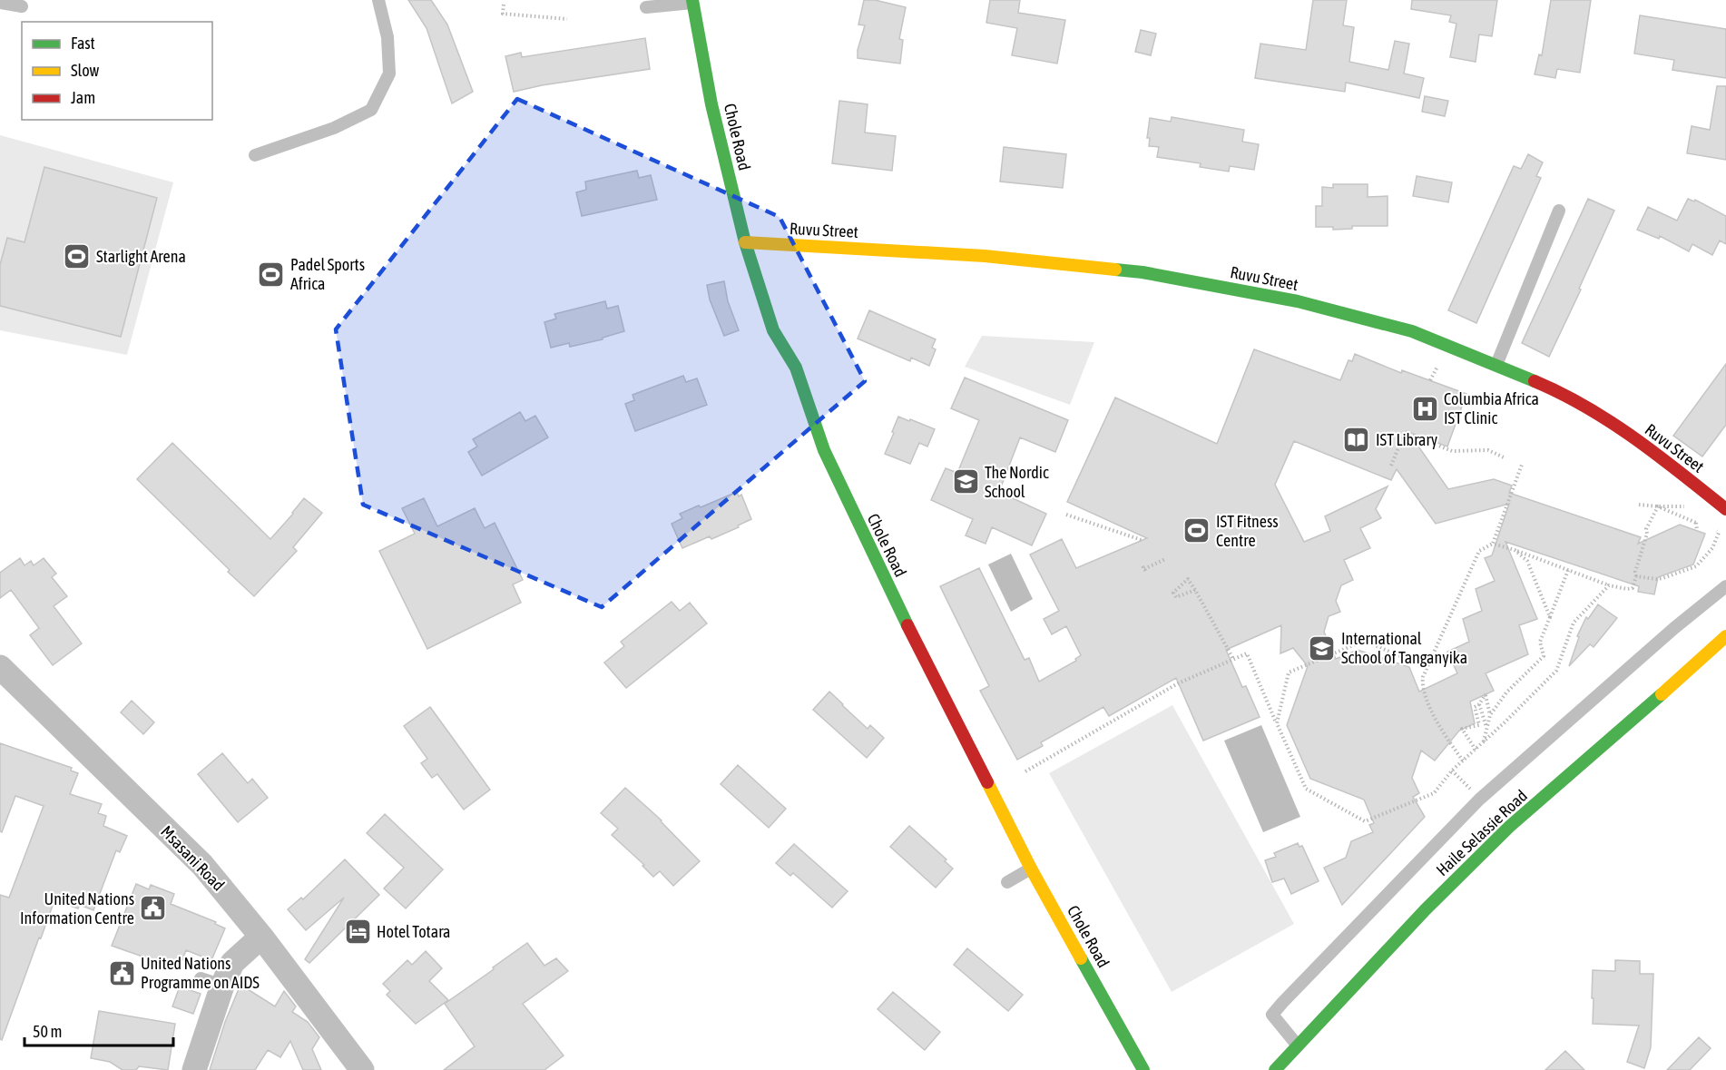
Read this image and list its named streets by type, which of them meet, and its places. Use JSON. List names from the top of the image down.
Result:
{
  "streets": {
    "street": [
      "Chole Road",
      "Ruvu Street",
      "Haile Selassie Road",
      "Msasani Road"
    ]
  },
  "crossings": [
    ["Chole Road", "Ruvu Street"]
  ],
  "places": {
    "sports": ["Starlight Arena", "Padel Sports Africa", "IST Fitness Centre"],
    "hospital": ["Columbia Africa IST Clinic"],
    "library": ["IST Library"],
    "school or university": ["The Nordic School", "International School of Tanganyika"],
    "public building": ["United Nations Information Centre", "United Nations Programme on AIDS"],
    "hotel": ["Hotel Totara"]
  },
  "legend": ["Fast", "Slow", "Jam"],
  "scale_bar": "50 m"
}
